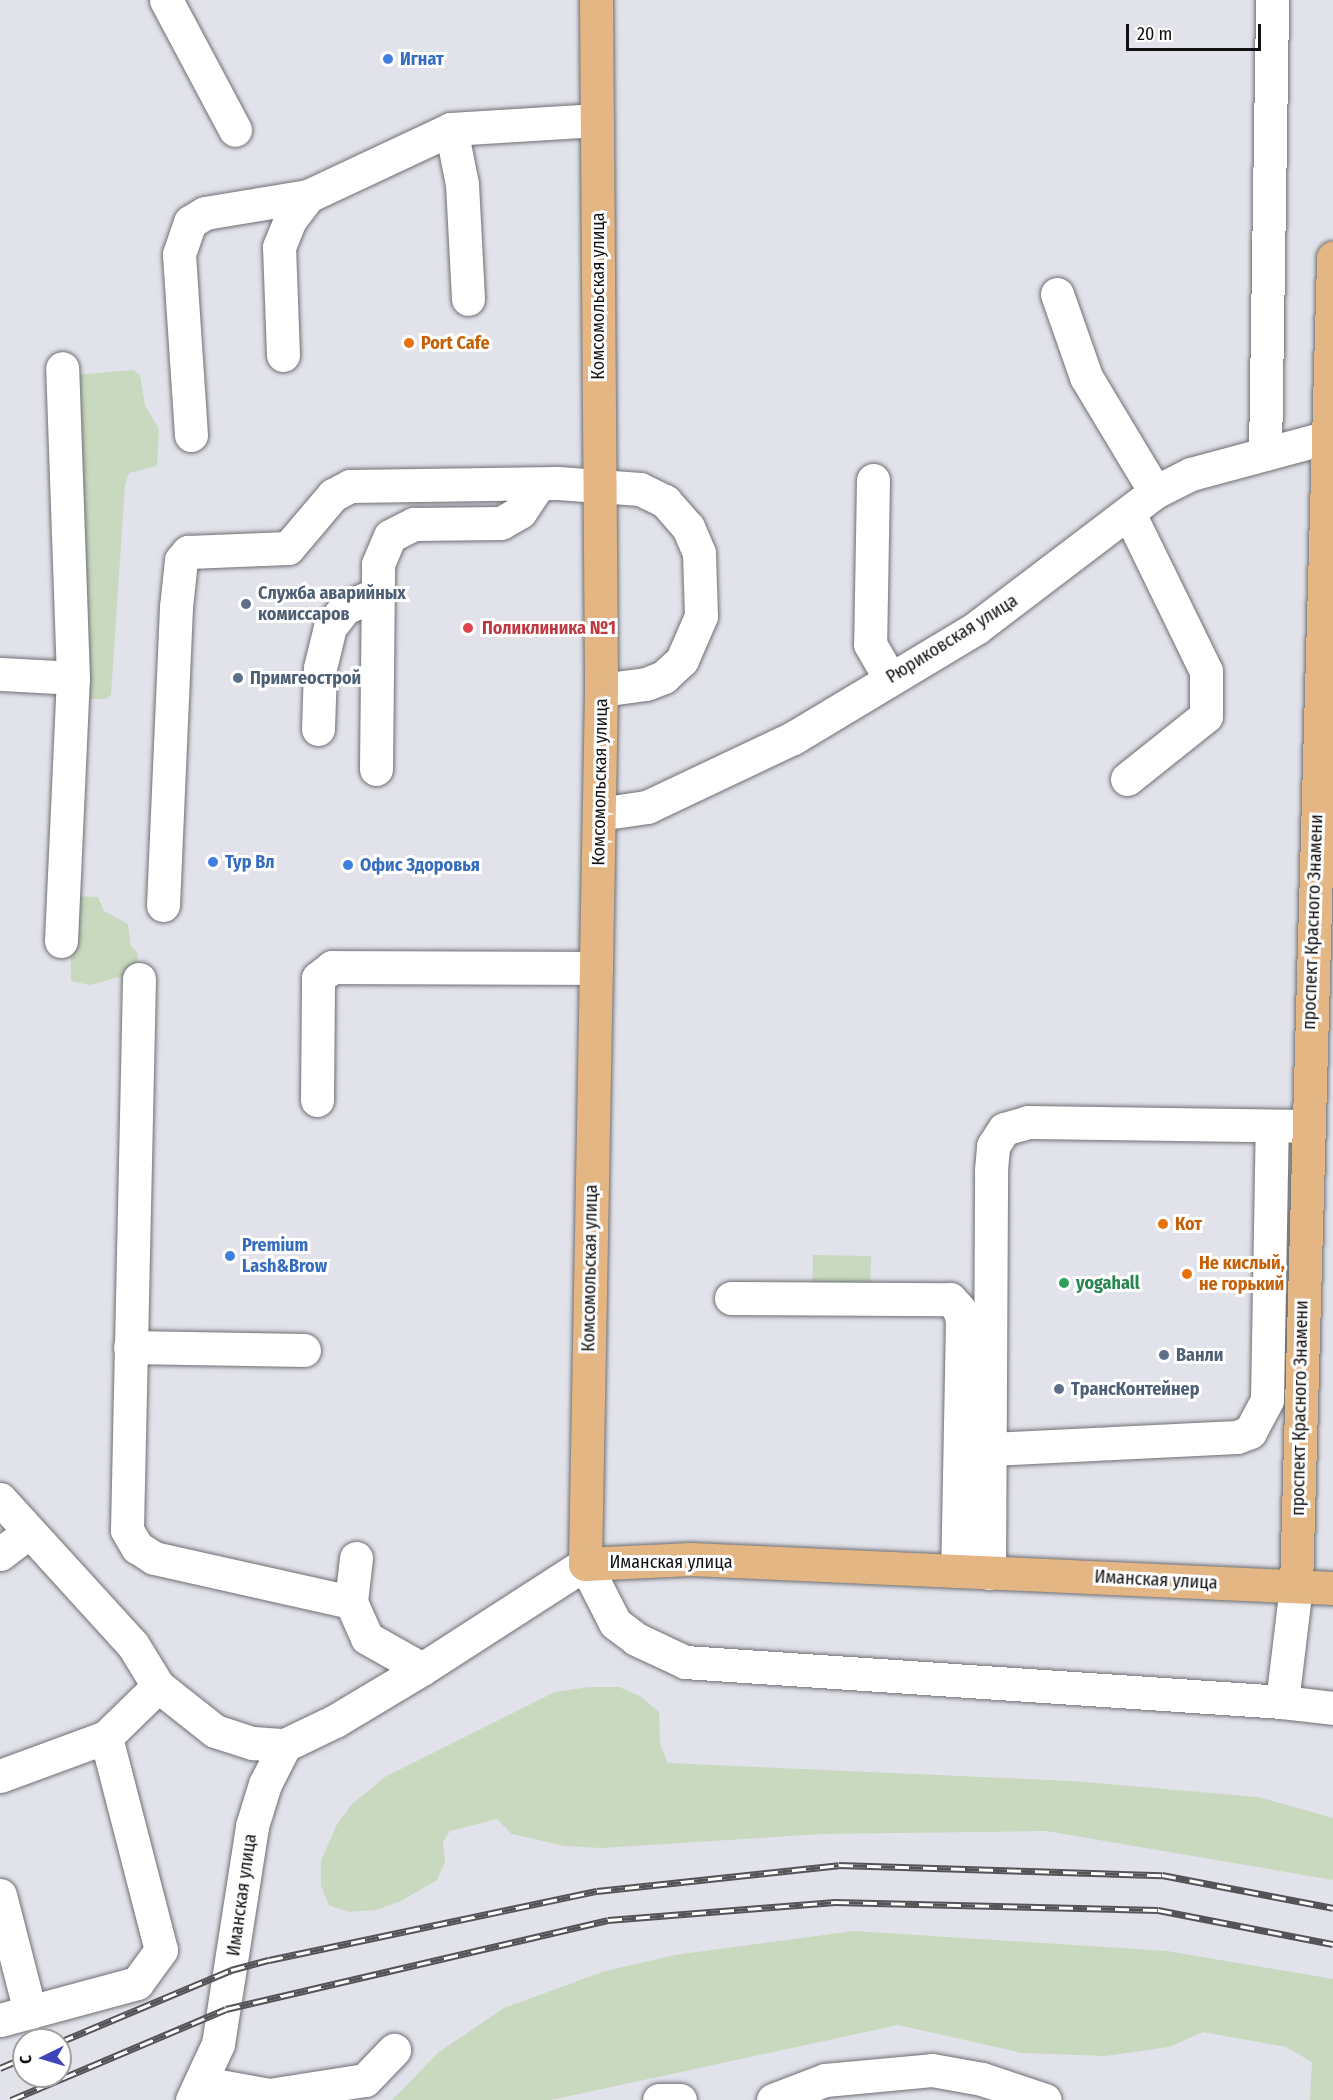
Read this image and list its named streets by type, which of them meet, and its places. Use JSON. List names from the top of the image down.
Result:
{
  "streets": {
    "main road": ["Комсомольская улица", "проспект Красного Знамени", "Иманская улица"],
    "street": ["Рюриковская улица"]
  },
  "crossings": [
    ["Комсомольская улица", "Рюриковская улица"],
    ["Комсомольская улица", "Иманская улица"],
    ["Рюриковская улица", "проспект Красного Знамени"],
    ["проспект Красного Знамени", "Иманская улица"]
  ],
  "places": [
    "Игнат",
    "Port Cafe",
    "Служба аварийных комиссаров",
    "Поликлиника №1",
    "Примгеострой",
    "Тур Вл",
    "Офис Здоровья",
    "Кот",
    "Premium Lash&Brow",
    "Не кислый, не горький",
    "yogahall",
    "Ванли",
    "ТрансКонтейнер"
  ],
  "scale_bar": "20 m",
  "north": "left"
}
